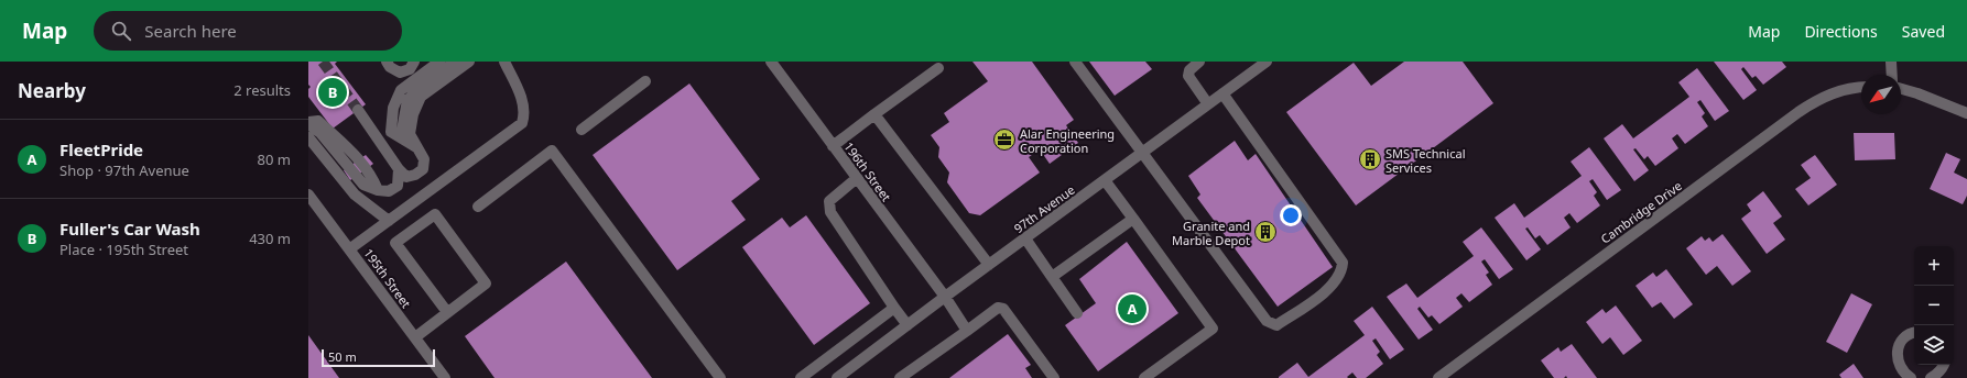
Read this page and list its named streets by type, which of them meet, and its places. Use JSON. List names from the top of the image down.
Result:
{
  "streets": {
    "street": [
      "196th Street",
      "97th Avenue",
      "Cambridge Drive",
      "195th Street"
    ]
  },
  "crossings": [
    ["196th Street", "97th Avenue"]
  ],
  "places": {
    "office": ["Alar Engineering Corporation"],
    "building": ["SMS Technical Services", "Granite and Marble Depot"]
  },
  "scale_bar": "50 m",
  "north": "bottom left",
  "page": {
    "header": "Map",
    "search": "Search here",
    "nav": ["Map", "Directions", "Saved"],
    "heading": ["Nearby", "2 results"],
    "pins": ["B", "A"],
    "list": [
      {
        "mark": "A",
        "name": "FleetPride",
        "note": "Shop · 97th Avenue",
        "value": "80 m"
      },
      {
        "mark": "B",
        "name": "Fuller's Car Wash",
        "note": "Place · 195th Street",
        "value": "430 m"
      }
    ],
    "map_buttons": ["+", "−"],
    "scale": "50 m"
  }
}
